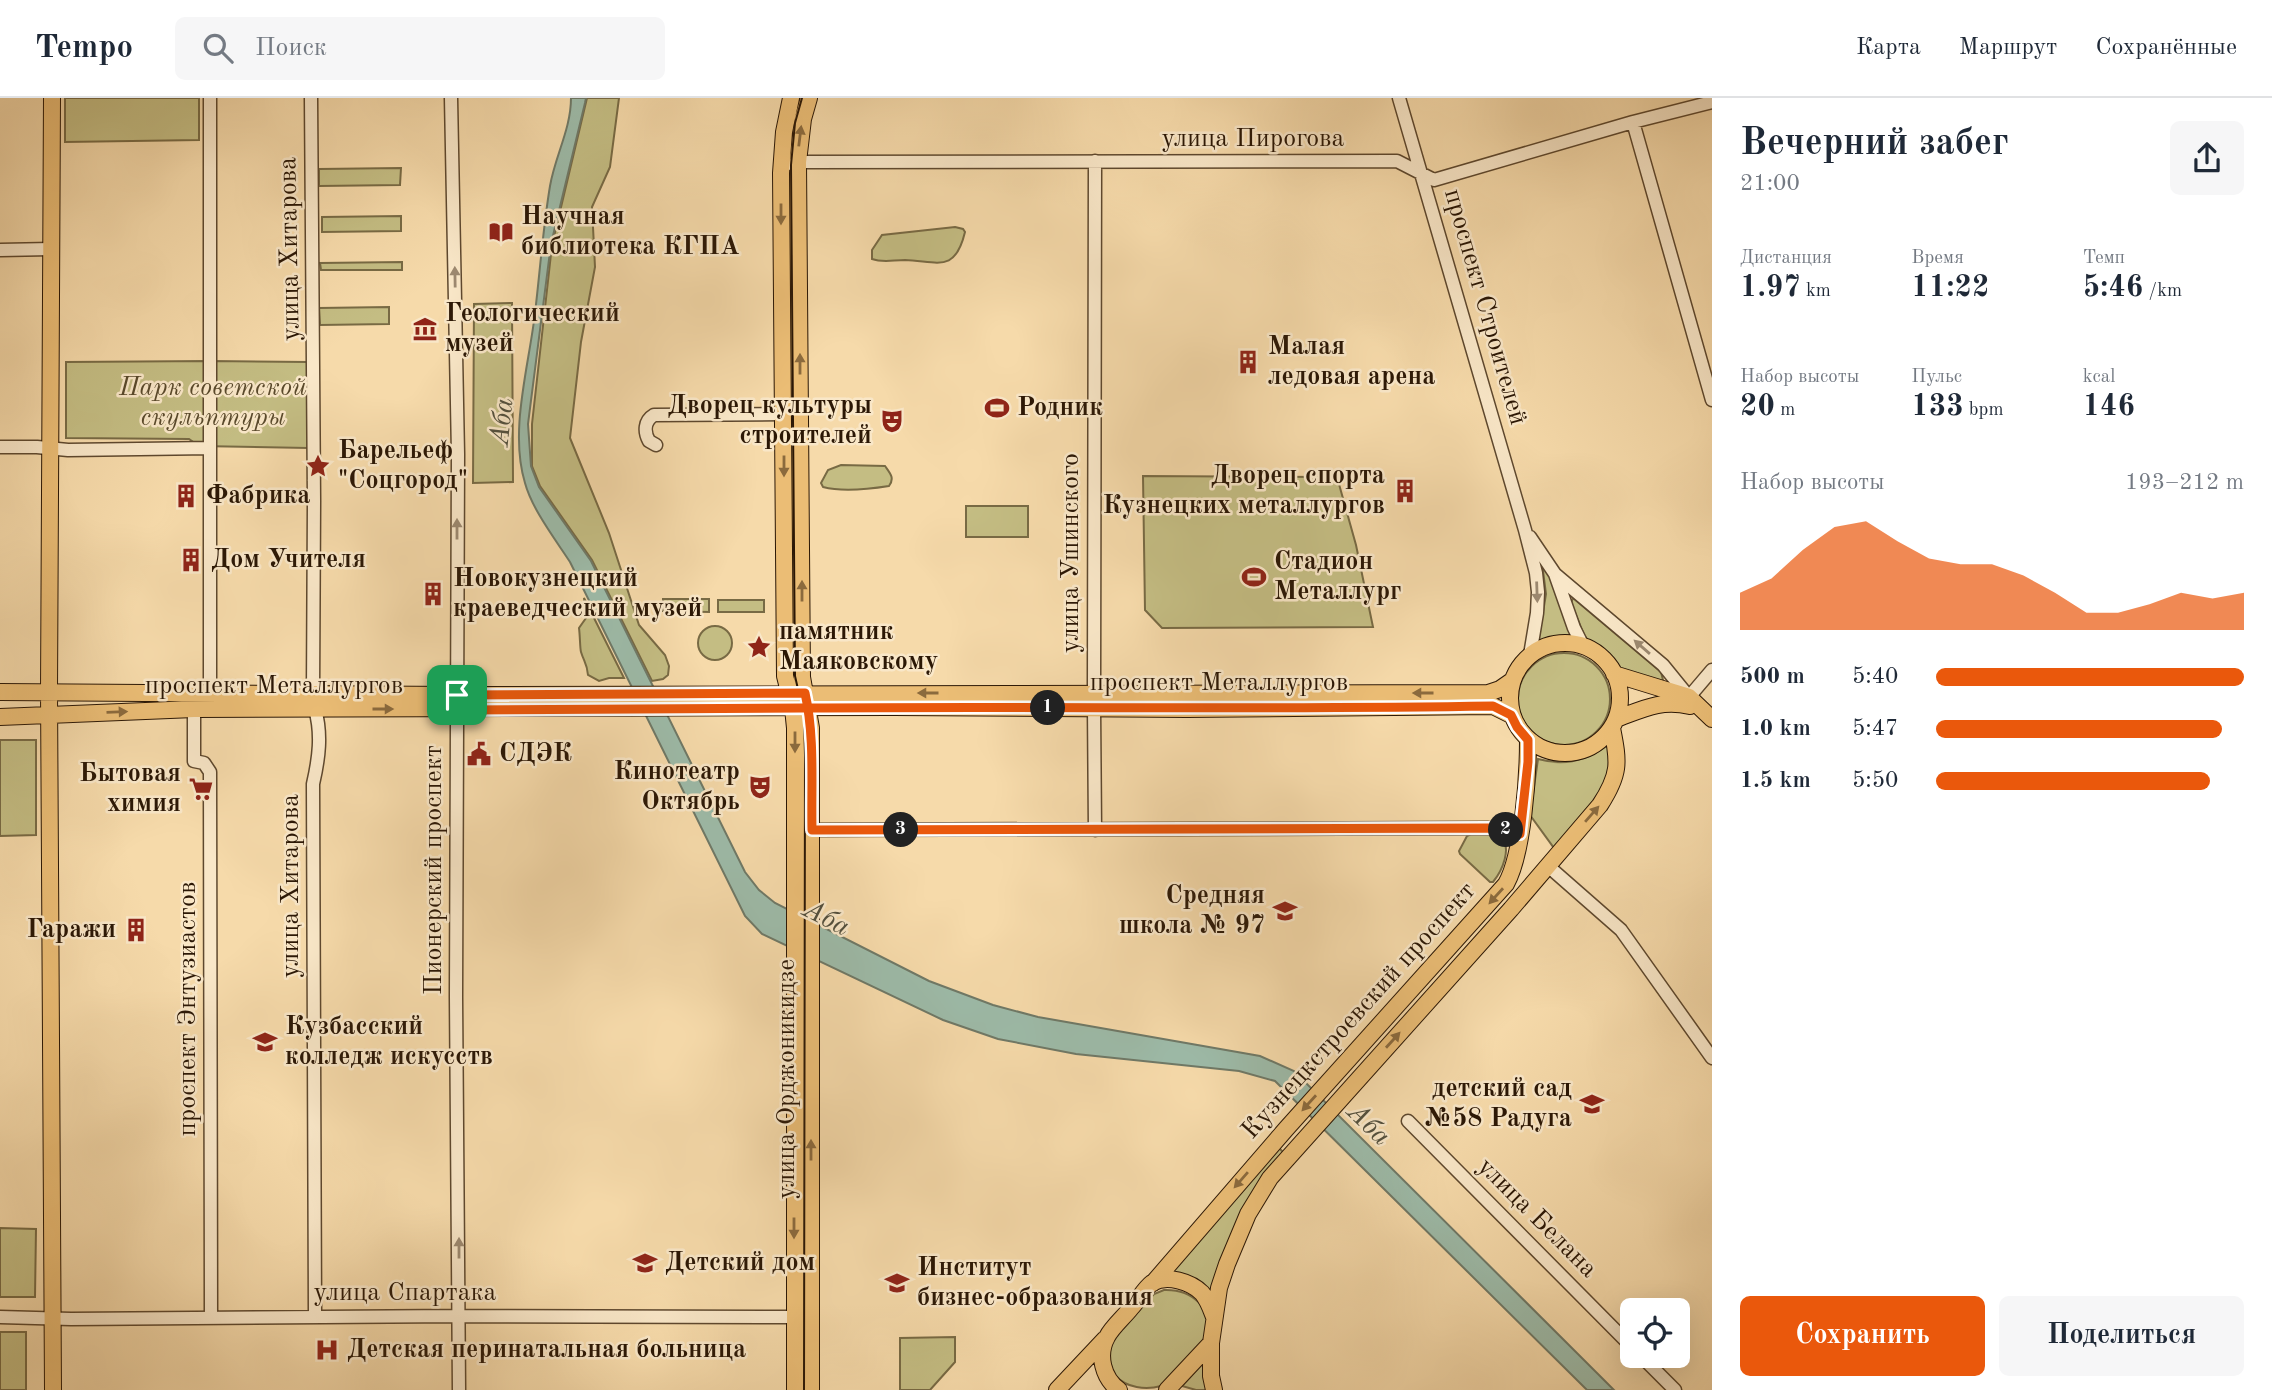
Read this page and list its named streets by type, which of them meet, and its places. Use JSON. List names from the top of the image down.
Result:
{
  "streets": {
    "main road": ["проспект Металлургов", "Кузнецкстроевский проспект", "улица Орджоникидзе"],
    "street": [
      "улица Пирогова",
      "улица Хитарова",
      "проспект Строителей",
      "улица Ушинского",
      "Пионерский проспект",
      "проспект Энтузиастов",
      "улица Белана",
      "улица Спартака"
    ]
  },
  "crossings": [
    ["улица Пирогова", "проспект Строителей"],
    ["улица Пирогова", "улица Ушинского"],
    ["улица Пирогова", "улица Орджоникидзе"],
    ["улица Хитарова", "проспект Металлургов"],
    ["улица Хитарова", "улица Спартака"],
    ["проспект Строителей", "проспект Металлургов"],
    ["проспект Строителей", "Кузнецкстроевский проспект"],
    ["улица Ушинского", "проспект Металлургов"],
    ["проспект Металлургов", "Пионерский проспект"],
    ["проспект Металлургов", "проспект Энтузиастов"],
    ["проспект Металлургов", "Кузнецкстроевский проспект"],
    ["проспект Металлургов", "улица Орджоникидзе"],
    ["Пионерский проспект", "улица Спартака"],
    ["проспект Энтузиастов", "улица Спартака"],
    ["улица Орджоникидзе", "улица Спартака"]
  ],
  "one_way": ["Пионерский проспект"],
  "water": ["Аба"],
  "parks": ["Парк советской скульптуры"],
  "places": {
    "library": ["Научная библиотека КГПА"],
    "museum": ["Геологический музей"],
    "building": [
      "Малая ледовая арена",
      "Дворец спорта Кузнецких металлургов",
      "Фабрика",
      "Дом Учителя",
      "Новокузнецкий краеведческий музей",
      "Гаражи"
    ],
    "sports": ["Родник", "Стадион Металлург"],
    "theatre": ["Дворец культуры строителей", "Кинотеатр Октябрь"],
    "place": ["Барельеф \"Соцгород\"", "памятник Маяковскому"],
    "public building": ["СДЭК"],
    "supermarket": ["Бытовая химия"],
    "school or university": [
      "Средняя школа № 97",
      "Кузбасский колледж искусств",
      "детский сад №58 Радуга",
      "Детский дом",
      "Институт бизнес-образования"
    ],
    "hospital": ["Детская перинатальная больница"]
  },
  "page": {
    "header": "Tempo",
    "search": "Поиск",
    "nav": ["Карта", "Маршрут", "Сохранённые"],
    "heading": ["Вечерний забег", "21:00"],
    "stats": [
      ["Дистанция", "1.97 km"],
      ["Время", "11:22"],
      ["Темп", "5:46 /km"],
      ["Набор высоты", "20 m"],
      ["Пульс", "133 bpm"],
      ["kcal", "146"]
    ],
    "chart": ["Набор высоты", "193–212 m"],
    "list": [
      {
        "name": "500 m",
        "note": "5:40"
      },
      {
        "name": "1.0 km",
        "note": "5:47"
      },
      {
        "name": "1.5 km",
        "note": "5:50"
      }
    ],
    "pins": ["1", "2", "3"],
    "buttons": ["Сохранить", "Поделиться"]
  }
}
